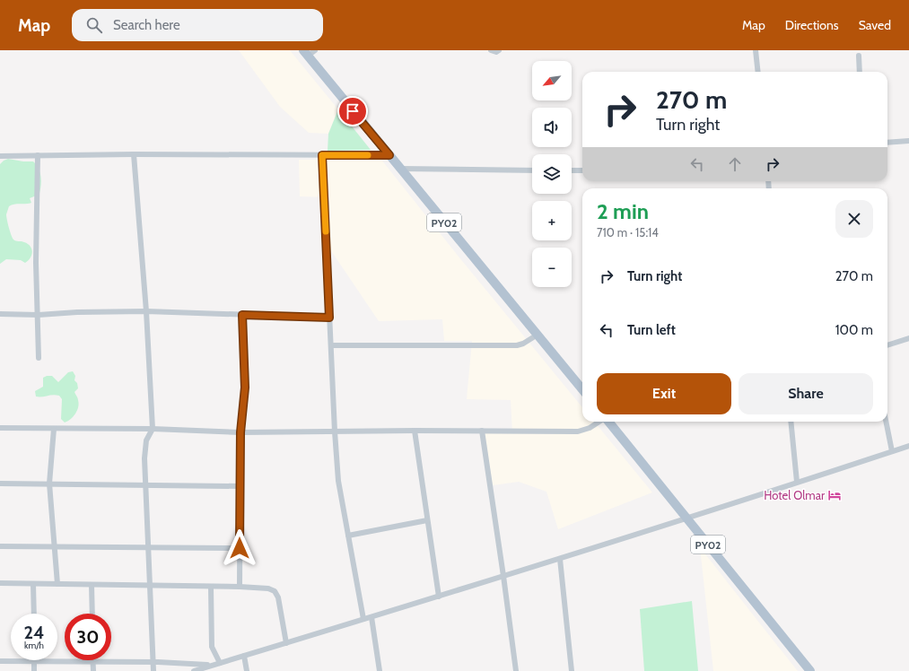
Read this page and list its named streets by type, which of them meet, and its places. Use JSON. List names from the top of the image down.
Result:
{
  "streets": {
    "main road": ["PY02"]
  },
  "places": {
    "hotel": ["Hotel Olmar"]
  },
  "north": "bottom left",
  "page": {
    "header": "Map",
    "search": "Search here",
    "nav": ["Map", "Directions", "Saved"],
    "map_buttons": ["+", "−"],
    "turn": ["270 m", "Turn right"],
    "heading": ["2 min", "710 m · 15:14"],
    "list": [
      {
        "name": "Turn right",
        "value": "270 m"
      },
      {
        "name": "Turn left",
        "value": "100 m"
      }
    ],
    "buttons": ["Exit", "Share"],
    "speed": "24 km/h",
    "limit": "30"
  }
}
